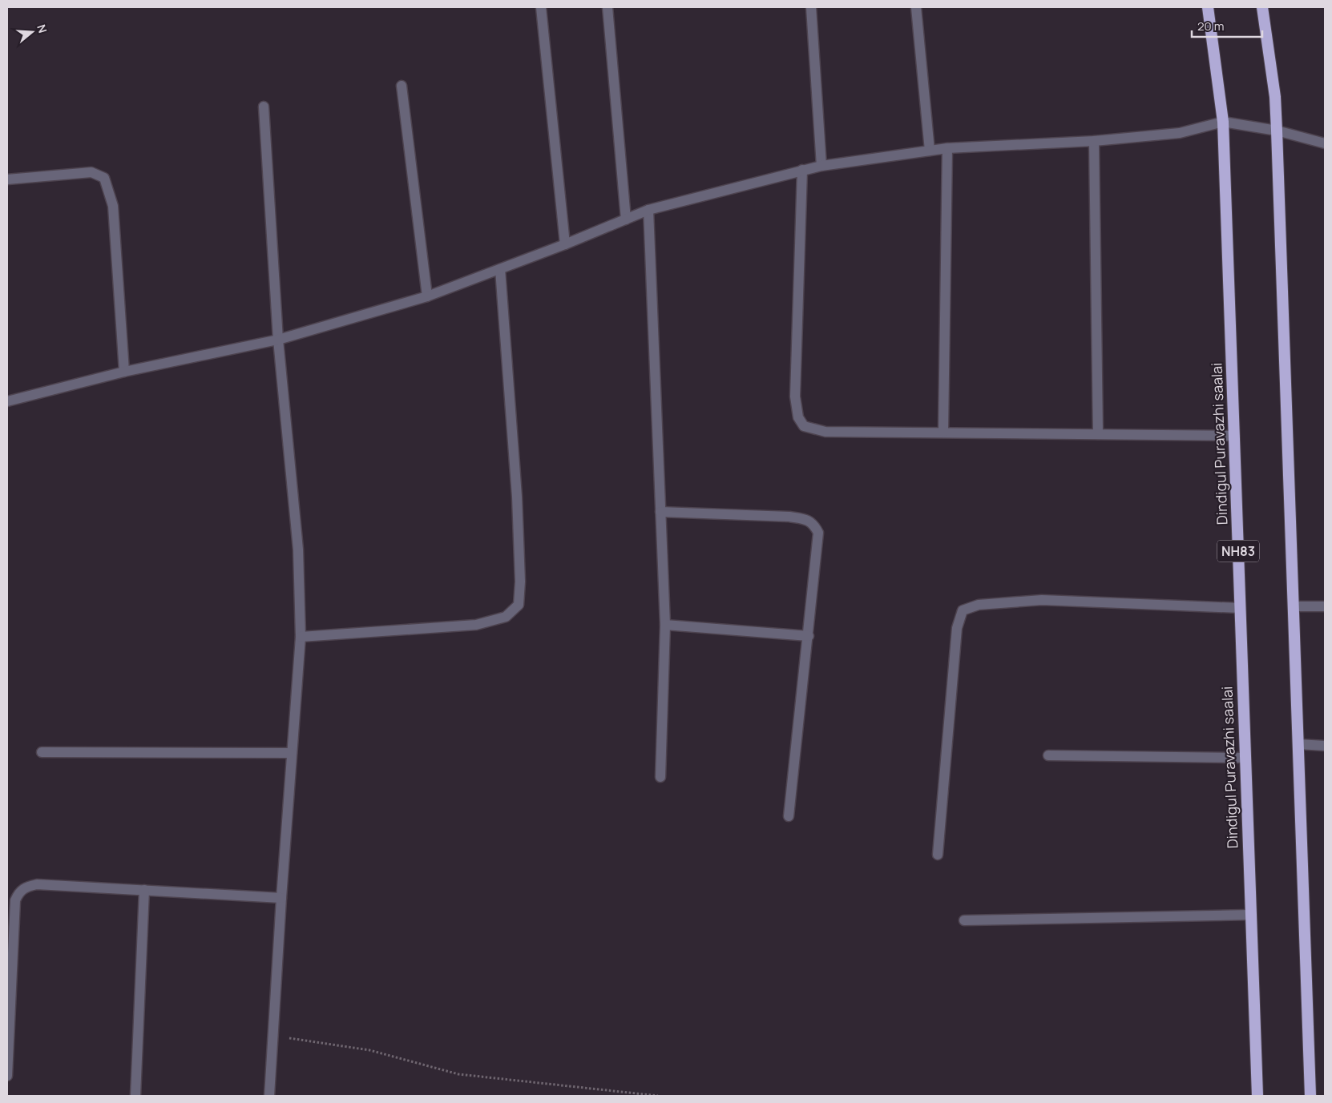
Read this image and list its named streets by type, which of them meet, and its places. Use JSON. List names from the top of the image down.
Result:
{
  "streets": {
    "highway": ["Dindigul Puravazhi saalai", "NH83"]
  },
  "scale_bar": "20 m",
  "north": "right"
}
